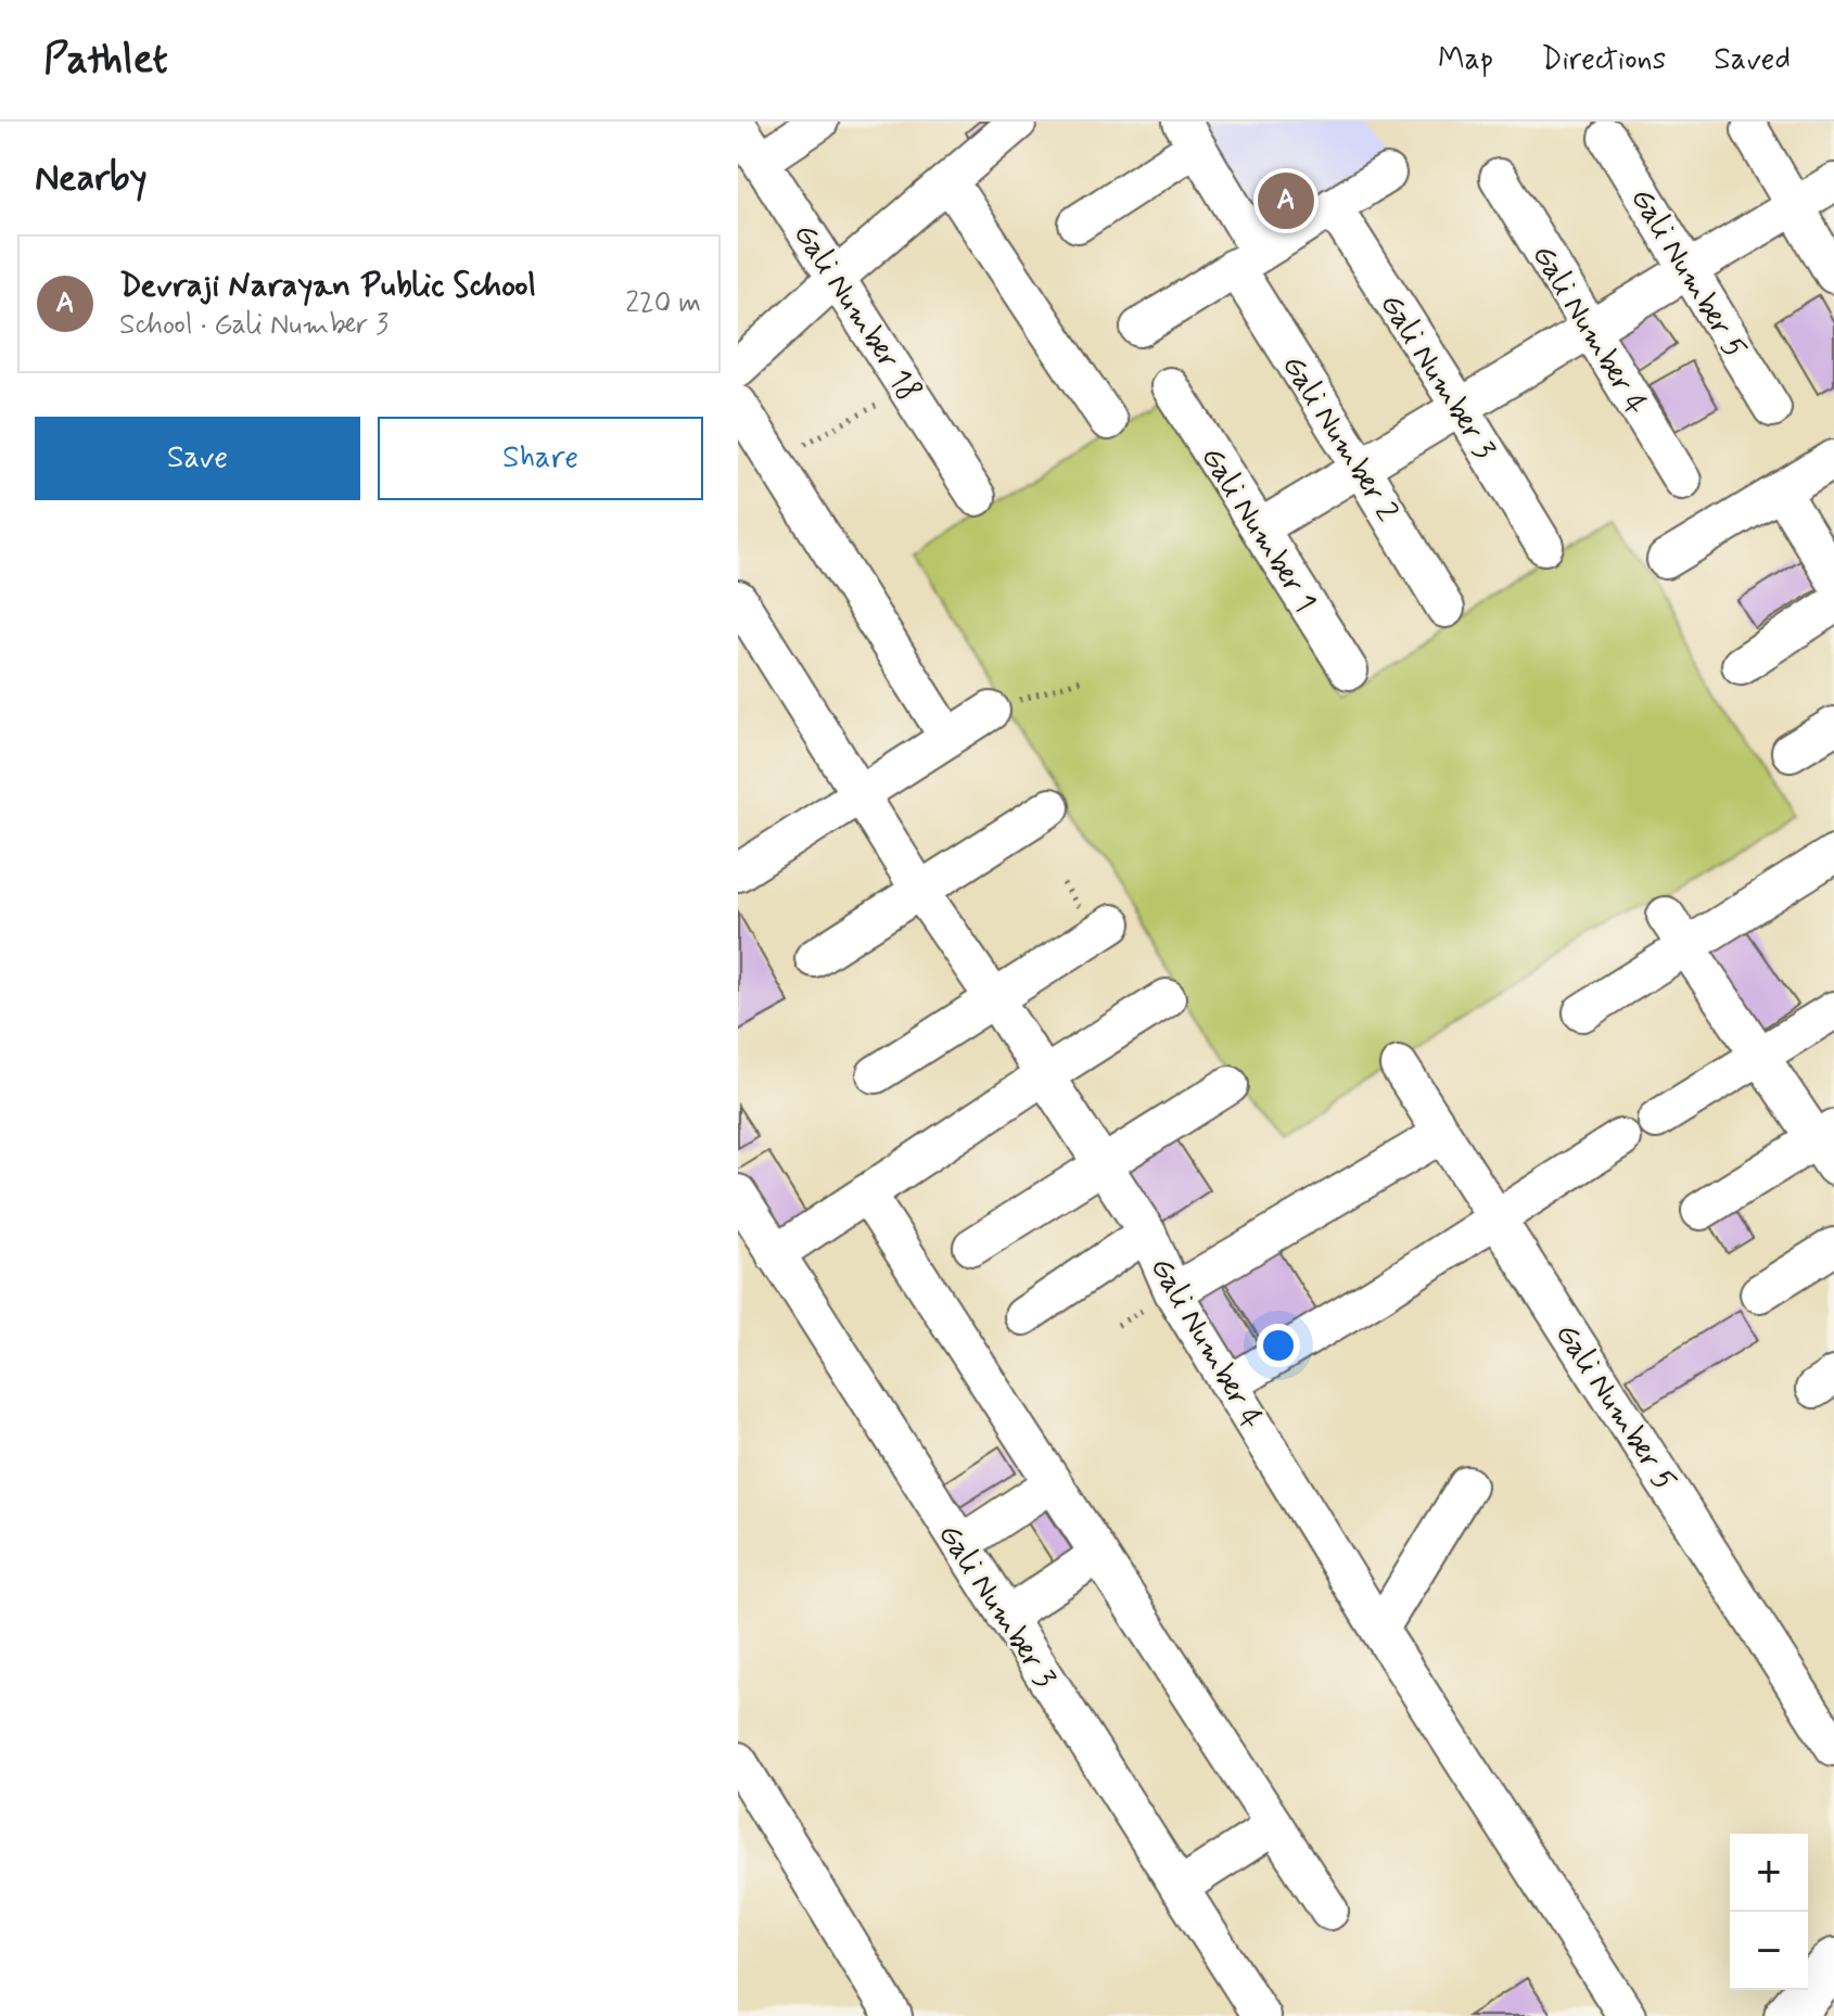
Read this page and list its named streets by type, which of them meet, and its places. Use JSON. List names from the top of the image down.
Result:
{
  "streets": {
    "street": [
      "Gali Number 5",
      "Gali Number 18",
      "Gali Number 4",
      "Gali Number 3",
      "Gali Number 2",
      "Gali Number 1"
    ]
  },
  "page": {
    "header": "Pathlet",
    "nav": ["Map", "Directions", "Saved"],
    "heading": "Nearby",
    "pins": "A",
    "list": [
      {
        "mark": "A",
        "name": "Devraji Narayan Public School",
        "note": "School · Gali Number 3",
        "value": "220 m"
      }
    ],
    "buttons": ["Save", "Share"],
    "map_buttons": ["+", "−"]
  }
}
